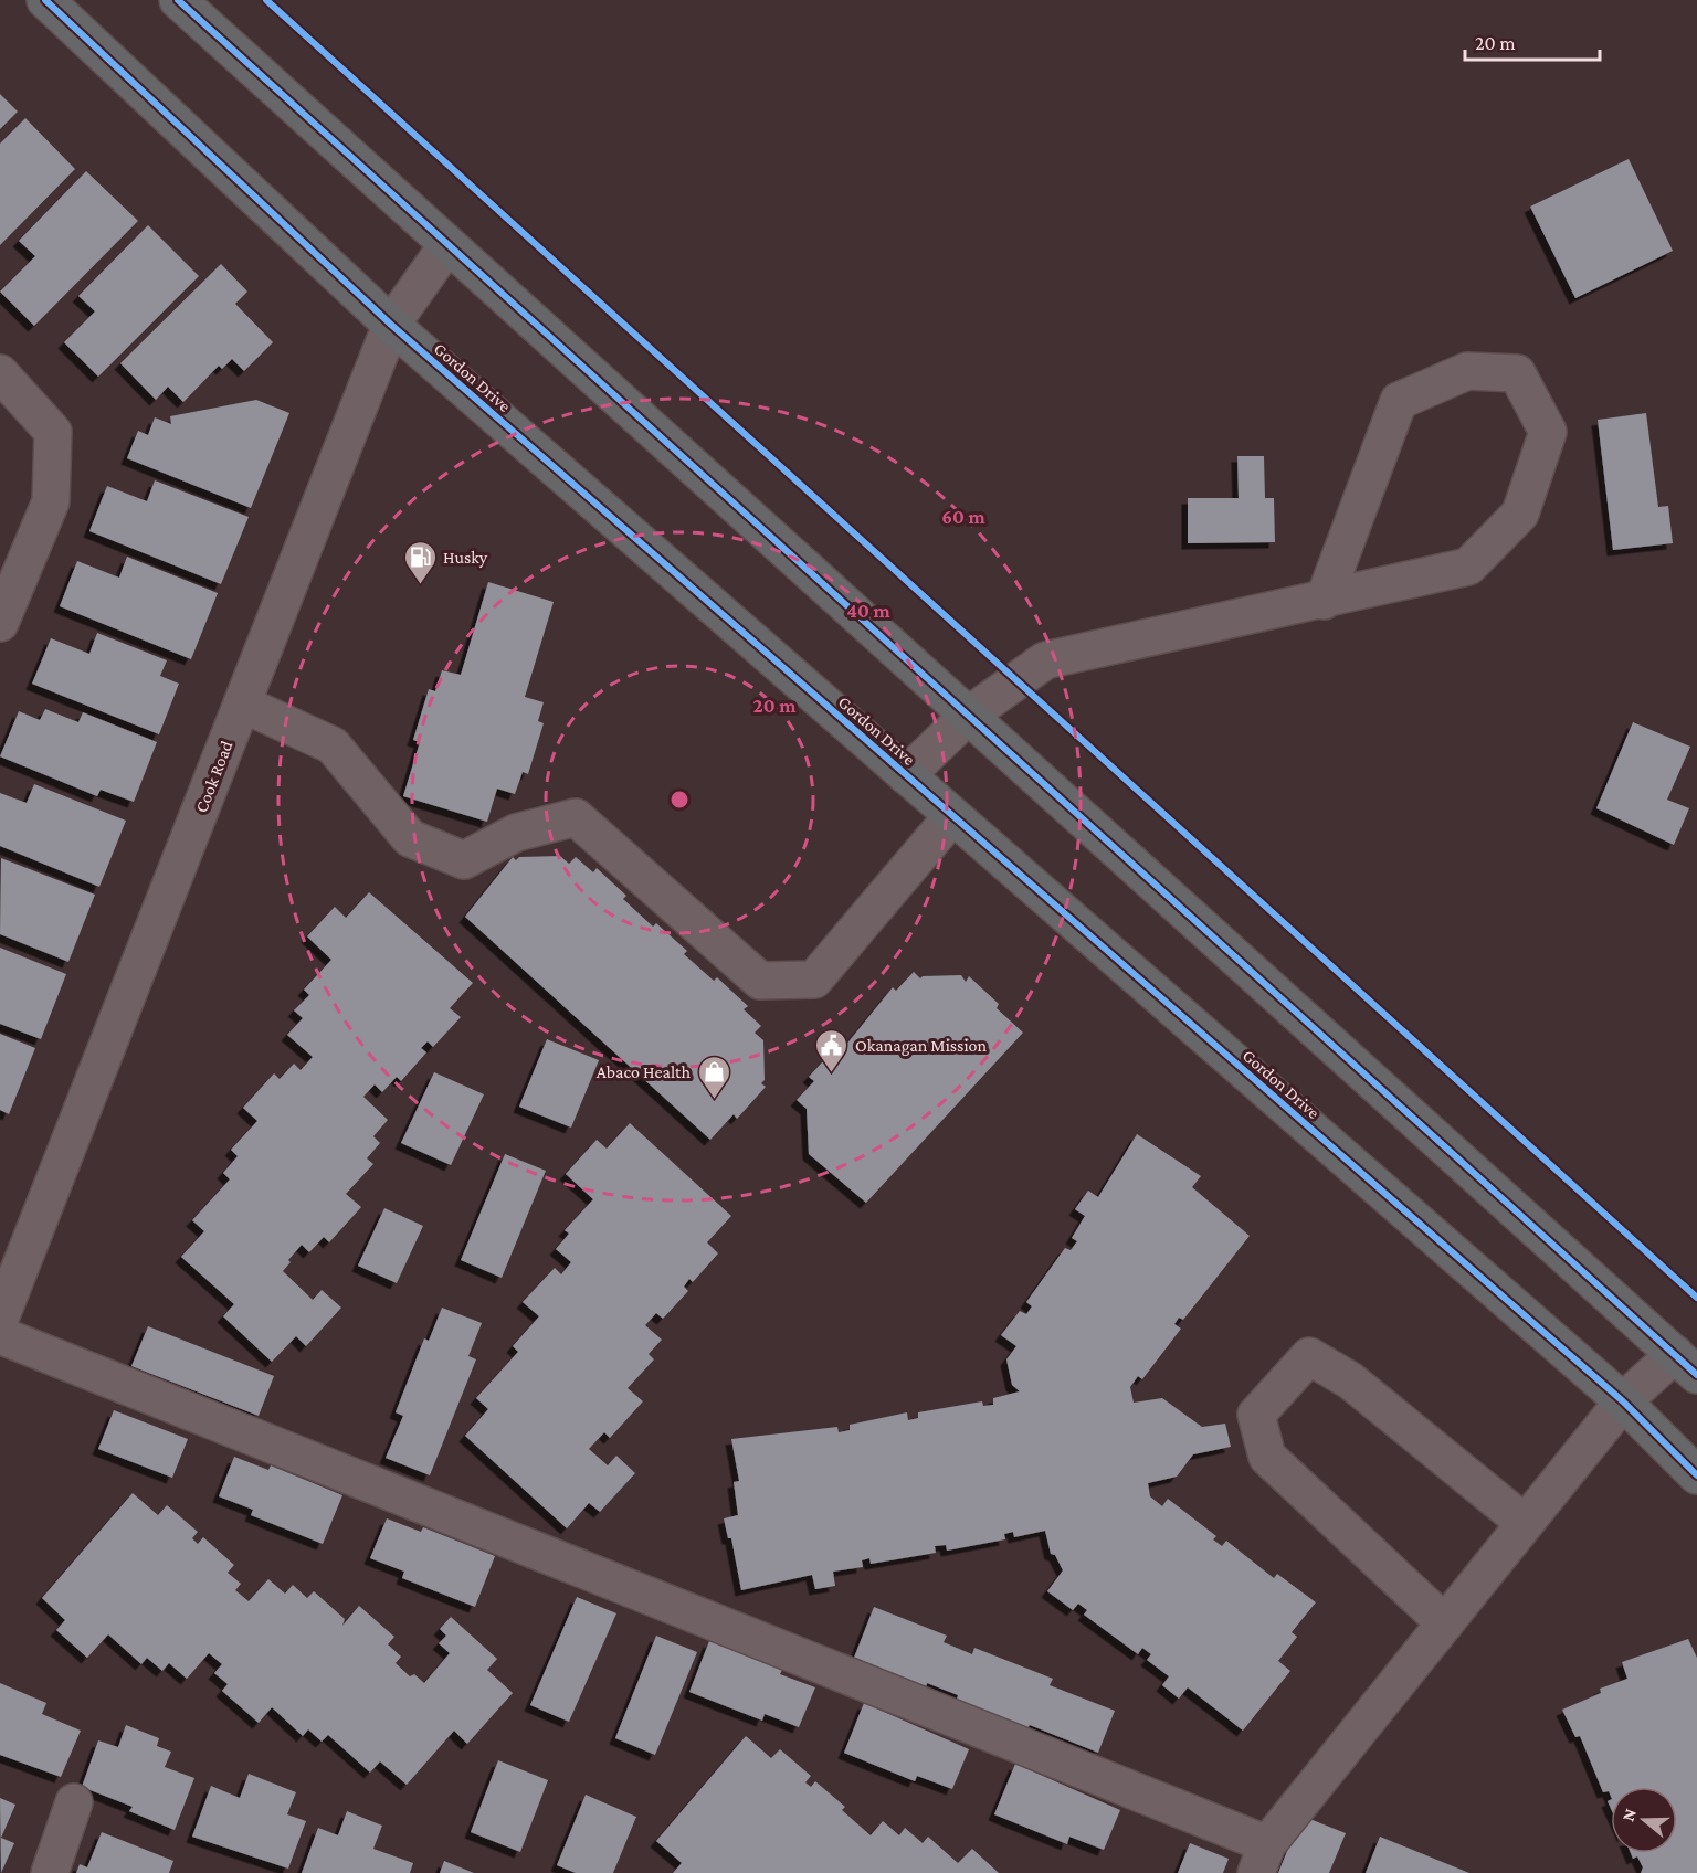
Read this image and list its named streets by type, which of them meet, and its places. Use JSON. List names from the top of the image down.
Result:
{
  "streets": {
    "main road": ["Gordon Drive"],
    "street": ["Cook Road"]
  },
  "crossings": [
    ["Gordon Drive", "Cook Road"]
  ],
  "places": {
    "fuel station": ["Husky"],
    "public building": ["Okanagan Mission"],
    "shop": ["Abaco Health"]
  },
  "scale_bar": "20 m",
  "north": "left",
  "rings": ["60 m", "40 m", "20 m"]
}
